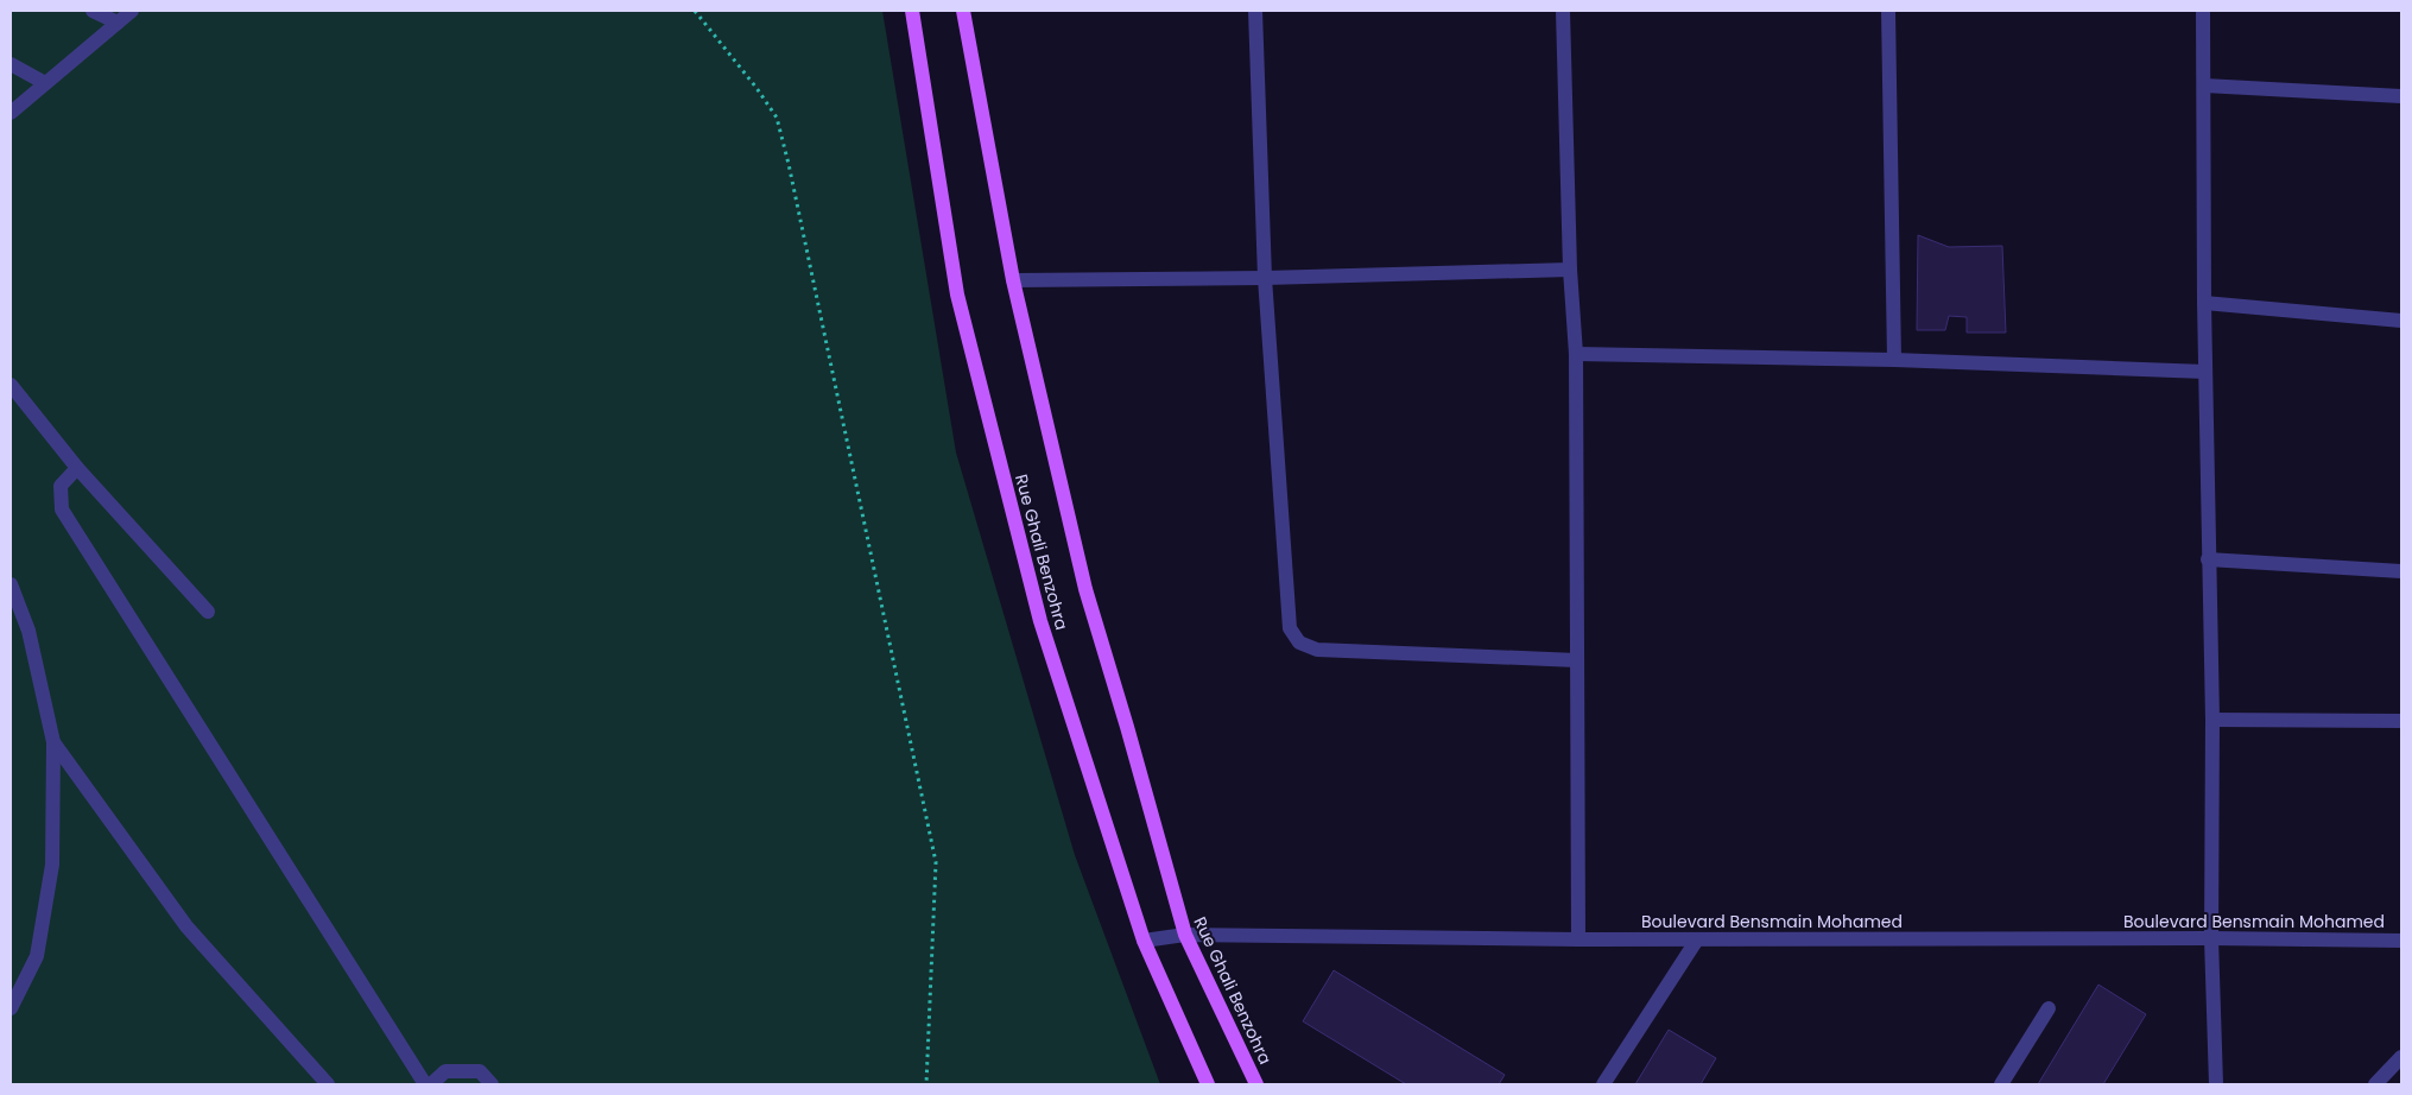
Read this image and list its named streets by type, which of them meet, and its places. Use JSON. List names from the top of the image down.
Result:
{
  "streets": {
    "main road": ["Rue Ghali Benzohra"],
    "street": ["Boulevard Bensmain Mohamed"]
  },
  "crossings": [
    ["Rue Ghali Benzohra", "Boulevard Bensmain Mohamed"]
  ]
}
